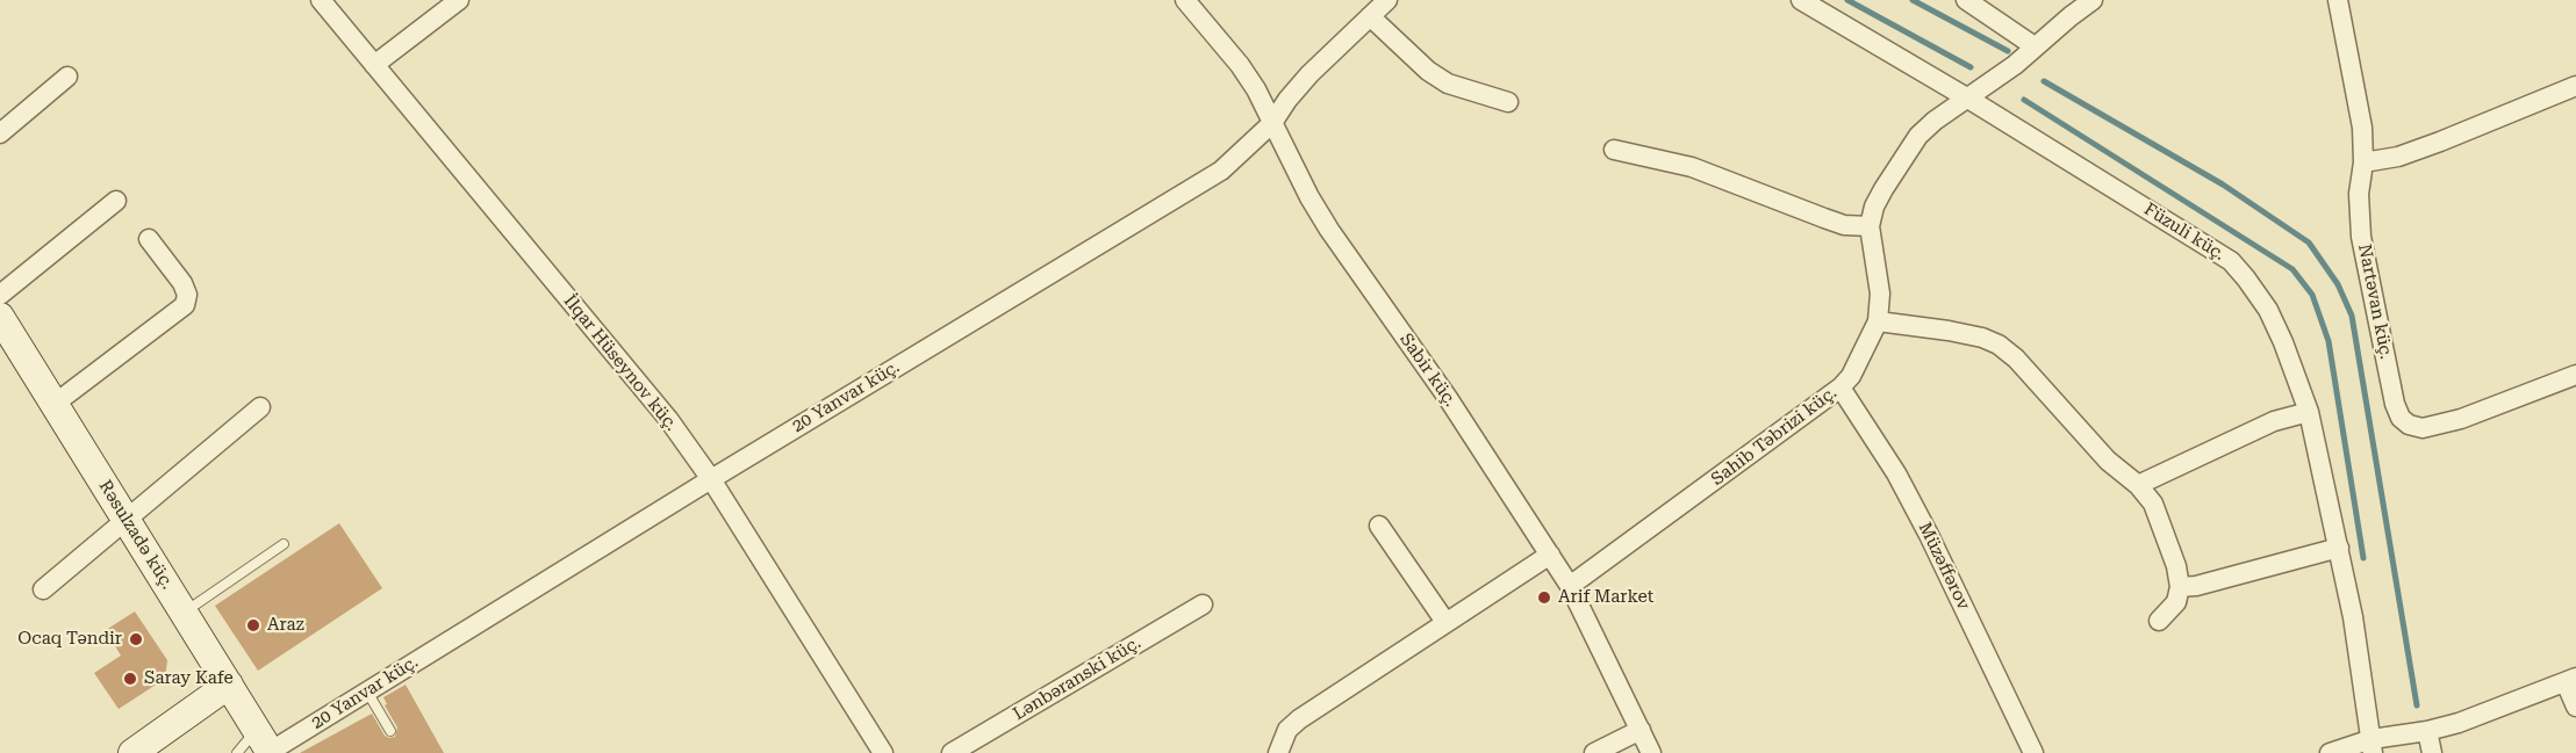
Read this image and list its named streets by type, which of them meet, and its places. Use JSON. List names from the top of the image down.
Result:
{
  "streets": {
    "street": [
      "Füzuli küç.",
      "Nartəvan küç.",
      "İlqar Hüseynov küç.",
      "Sabir küç.",
      "20 Yanvar küç.",
      "Sahib Təbrizi küç.",
      "Rəsulzadə küç.",
      "Müzəffərov",
      "Lənbəranski küç."
    ]
  },
  "crossings": [
    ["Füzuli küç.", "Sahib Təbrizi küç."],
    ["İlqar Hüseynov küç.", "20 Yanvar küç."],
    ["Sabir küç.", "20 Yanvar küç."],
    ["Sabir küç.", "Sahib Təbrizi küç."],
    ["20 Yanvar küç.", "Rəsulzadə küç."],
    ["Sahib Təbrizi küç.", "Müzəffərov"]
  ],
  "places": [
    "Arif Market",
    "Araz",
    "Ocaq Təndir",
    "Saray Kafe"
  ]
}
